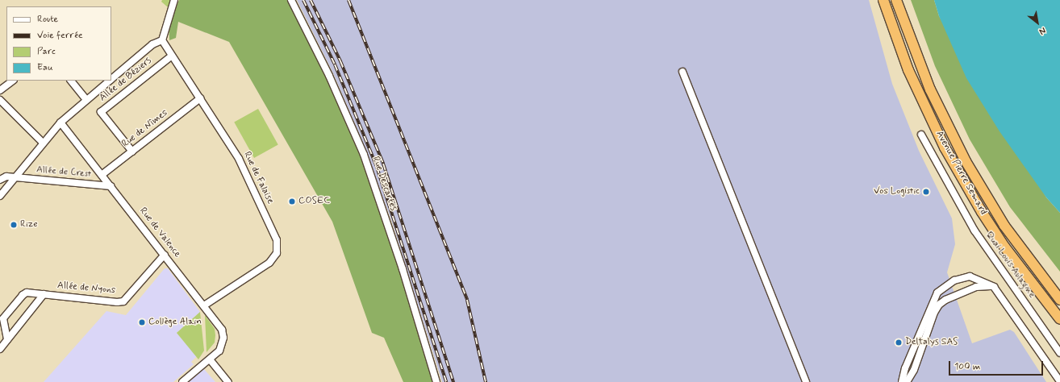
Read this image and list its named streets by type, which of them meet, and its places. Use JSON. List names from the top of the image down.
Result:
{
  "streets": {
    "highway": ["Avenue Pierre Semard"],
    "street": [
      "Allée de Béziers",
      "Rue de Nîmes",
      "Allée de Crest",
      "Rue de Falaise",
      "Rue Descartes",
      "Rue de Valence",
      "Quai Louis Aulagne",
      "Allée de Nyons"
    ]
  },
  "crossings": [
    ["Allée de Béziers", "Rue de Nîmes"],
    ["Allée de Béziers", "Rue de Falaise"],
    ["Rue de Nîmes", "Rue de Falaise"],
    ["Rue de Nîmes", "Rue de Valence"],
    ["Allée de Crest", "Rue de Valence"],
    ["Rue de Falaise", "Rue de Valence"],
    ["Rue de Valence", "Allée de Nyons"]
  ],
  "places": [
    "Vos Logistic",
    "COSEC",
    "Rize",
    "Collège Alain",
    "Deltalys SAS"
  ],
  "legend": [
    "Route",
    "Voie ferrée",
    "Parc",
    "Eau"
  ],
  "scale_bar": "100 m",
  "north": "bottom right"
}
